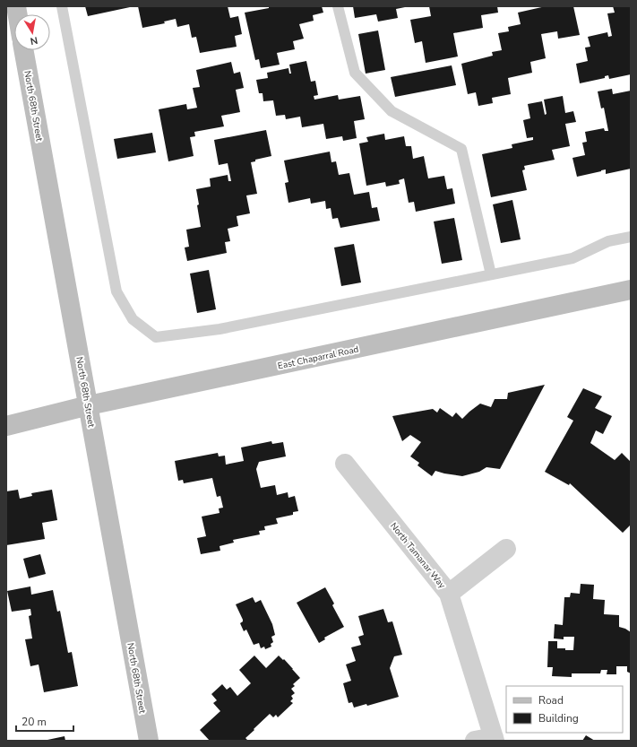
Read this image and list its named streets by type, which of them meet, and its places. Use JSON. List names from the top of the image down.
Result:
{
  "streets": {
    "street": ["North 68th Street", "East Chaparral Road", "North Tamanar Way"]
  },
  "crossings": [
    ["North 68th Street", "East Chaparral Road"]
  ],
  "legend": ["Road", "Building"],
  "scale_bar": "20 m",
  "north": "bottom"
}
